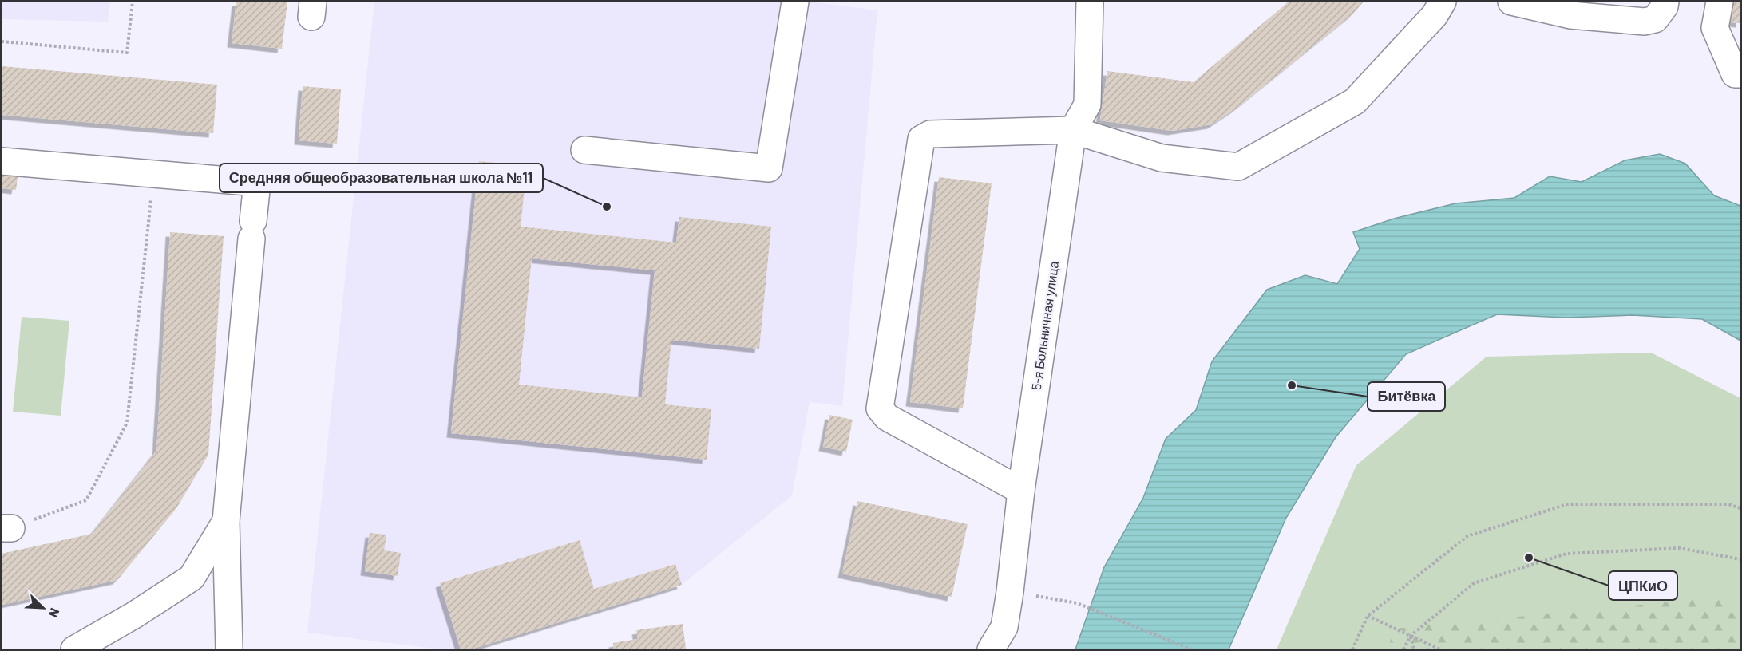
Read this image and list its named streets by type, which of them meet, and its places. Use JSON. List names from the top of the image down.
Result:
{
  "streets": {
    "street": ["5-я Больничная улица"]
  },
  "places": ["Средняя общеобразовательная школа №11", "Битёвка", "ЦПКиО"],
  "north": "bottom right"
}
